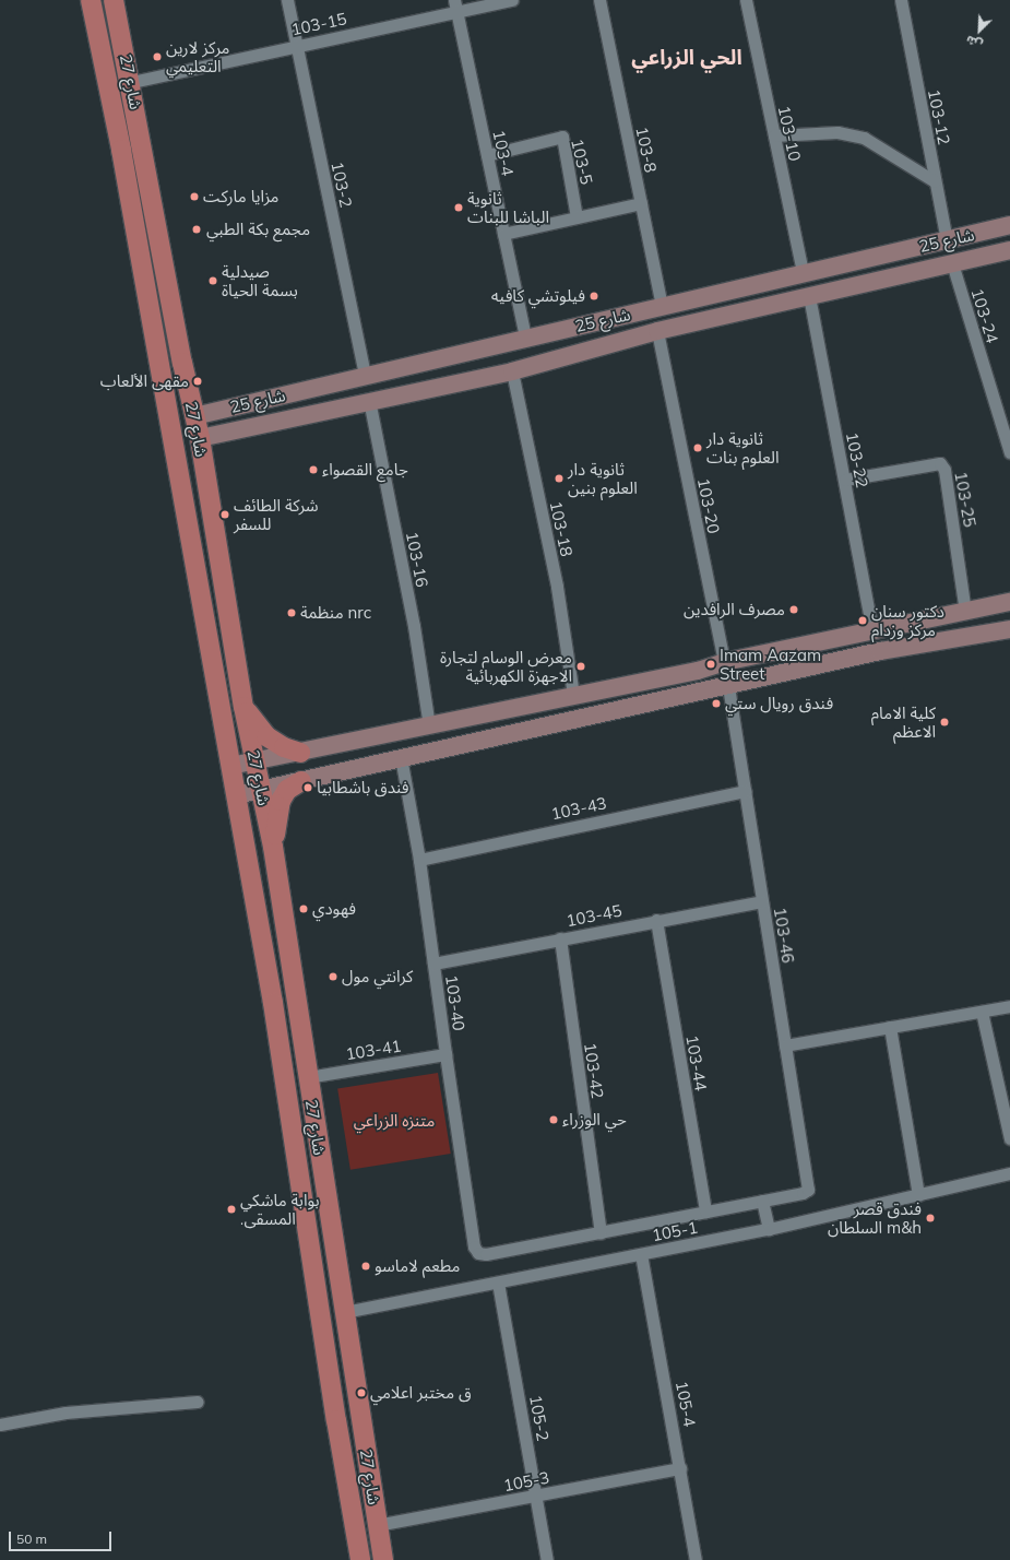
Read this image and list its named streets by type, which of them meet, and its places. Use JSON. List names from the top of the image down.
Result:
{
  "streets": {
    "main road": ["شارع 27"],
    "street": [
      "103-15",
      "103-12",
      "103-10",
      "103-8",
      "103-4",
      "103-5",
      "103-2",
      "شارع 25",
      "103-24",
      "103-22",
      "103-25",
      "103-20",
      "103-18",
      "103-16",
      "103-43",
      "103-45",
      "103-46",
      "103-40",
      "103-41",
      "103-44",
      "103-42",
      "105-1",
      "105-4",
      "105-2",
      "105-3"
    ]
  },
  "crossings": [
    ["103-15", "شارع 27"],
    ["103-15", "103-4"],
    ["103-15", "103-2"],
    ["شارع 27", "شارع 25"],
    ["شارع 27", "103-41"],
    ["شارع 27", "105-1"],
    ["شارع 27", "105-3"],
    ["103-12", "شارع 25"],
    ["103-10", "شارع 25"],
    ["103-8", "شارع 25"],
    ["103-4", "103-5"],
    ["103-4", "شارع 25"],
    ["103-2", "شارع 25"],
    ["شارع 25", "103-24"],
    ["شارع 25", "103-22"],
    ["شارع 25", "103-20"],
    ["شارع 25", "103-18"],
    ["شارع 25", "103-16"],
    ["103-22", "103-25"],
    ["103-43", "103-46"],
    ["103-43", "103-40"],
    ["103-45", "103-46"],
    ["103-45", "103-40"],
    ["103-45", "103-44"],
    ["103-45", "103-42"],
    ["103-40", "103-41"],
    ["103-40", "103-42"],
    ["105-1", "105-4"],
    ["105-1", "105-2"],
    ["105-4", "105-3"],
    ["105-2", "105-3"]
  ],
  "districts": ["الحي الزراعي"],
  "parks": ["متنزه الزراعي"],
  "places": [
    "مركز لارين التعليمي",
    "مزايا ماركت",
    "ثانوية الباشا للبنات",
    "مجمع بكة الطبي",
    "صيدلية بسمة الحياة",
    "فيلوتشي كافيه",
    "مقهى الألعاب",
    "ثانوية دار العلوم بنات",
    "جامع القصواء",
    "ثانوية دار العلوم بنين",
    "شركة الطائف للسفر",
    "مصرف الرافدين",
    "منظمة nrc",
    "دكتور سنان مركز وزدام",
    "Imam Aazam Street",
    "معرض الوسام لتجارة الاجهزة الكهربائية",
    "فندق رويال ستي",
    "كلية الامام الاعظم",
    "فندق باشطابيا",
    "فهودي",
    "كرانتي مول",
    "حي الوزراء",
    "بوابة ماشكي .المسقى",
    "فندق قصر السلطان m&h",
    "مطعم لاماسو",
    "ق مختبر اعلامي"
  ],
  "scale_bar": "50 m",
  "north": "bottom left"
}
